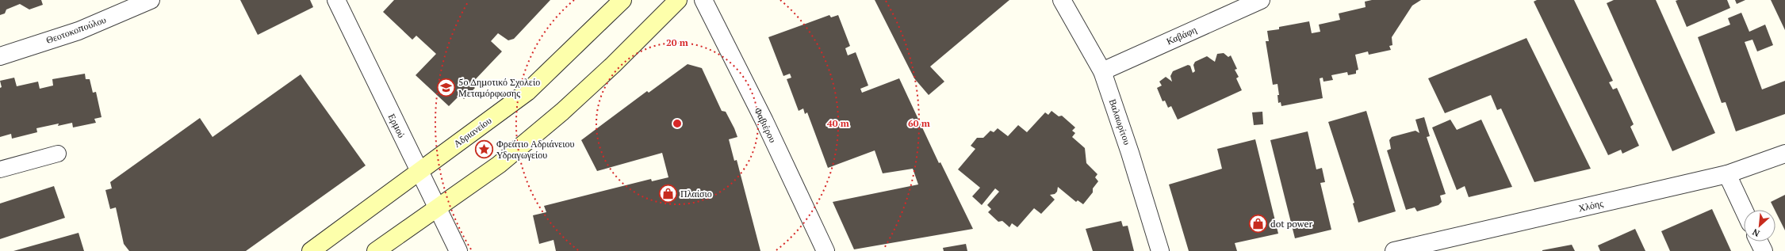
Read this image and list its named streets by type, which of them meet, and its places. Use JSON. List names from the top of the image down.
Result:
{
  "streets": {
    "street": [
      "Θεοτοκοπούλου",
      "Καβάφη",
      "Βαλαωρίτου",
      "Φαβιέρου",
      "Ερμού",
      "Αδριανείου",
      "Χλόης"
    ]
  },
  "crossings": [
    ["Καβάφη", "Βαλαωρίτου"],
    ["Ερμού", "Αδριανείου"]
  ],
  "places": {
    "school or university": ["5ο Δημοτικό Σχολείο Μεταμόρφωσης"],
    "place": ["Φρεάτιο Αδριάνειου Υδραγωγείου"],
    "shop": ["Πλαίσιο", "dot power"]
  },
  "north": "bottom left",
  "rings": ["20 m", "40 m", "60 m"]
}
